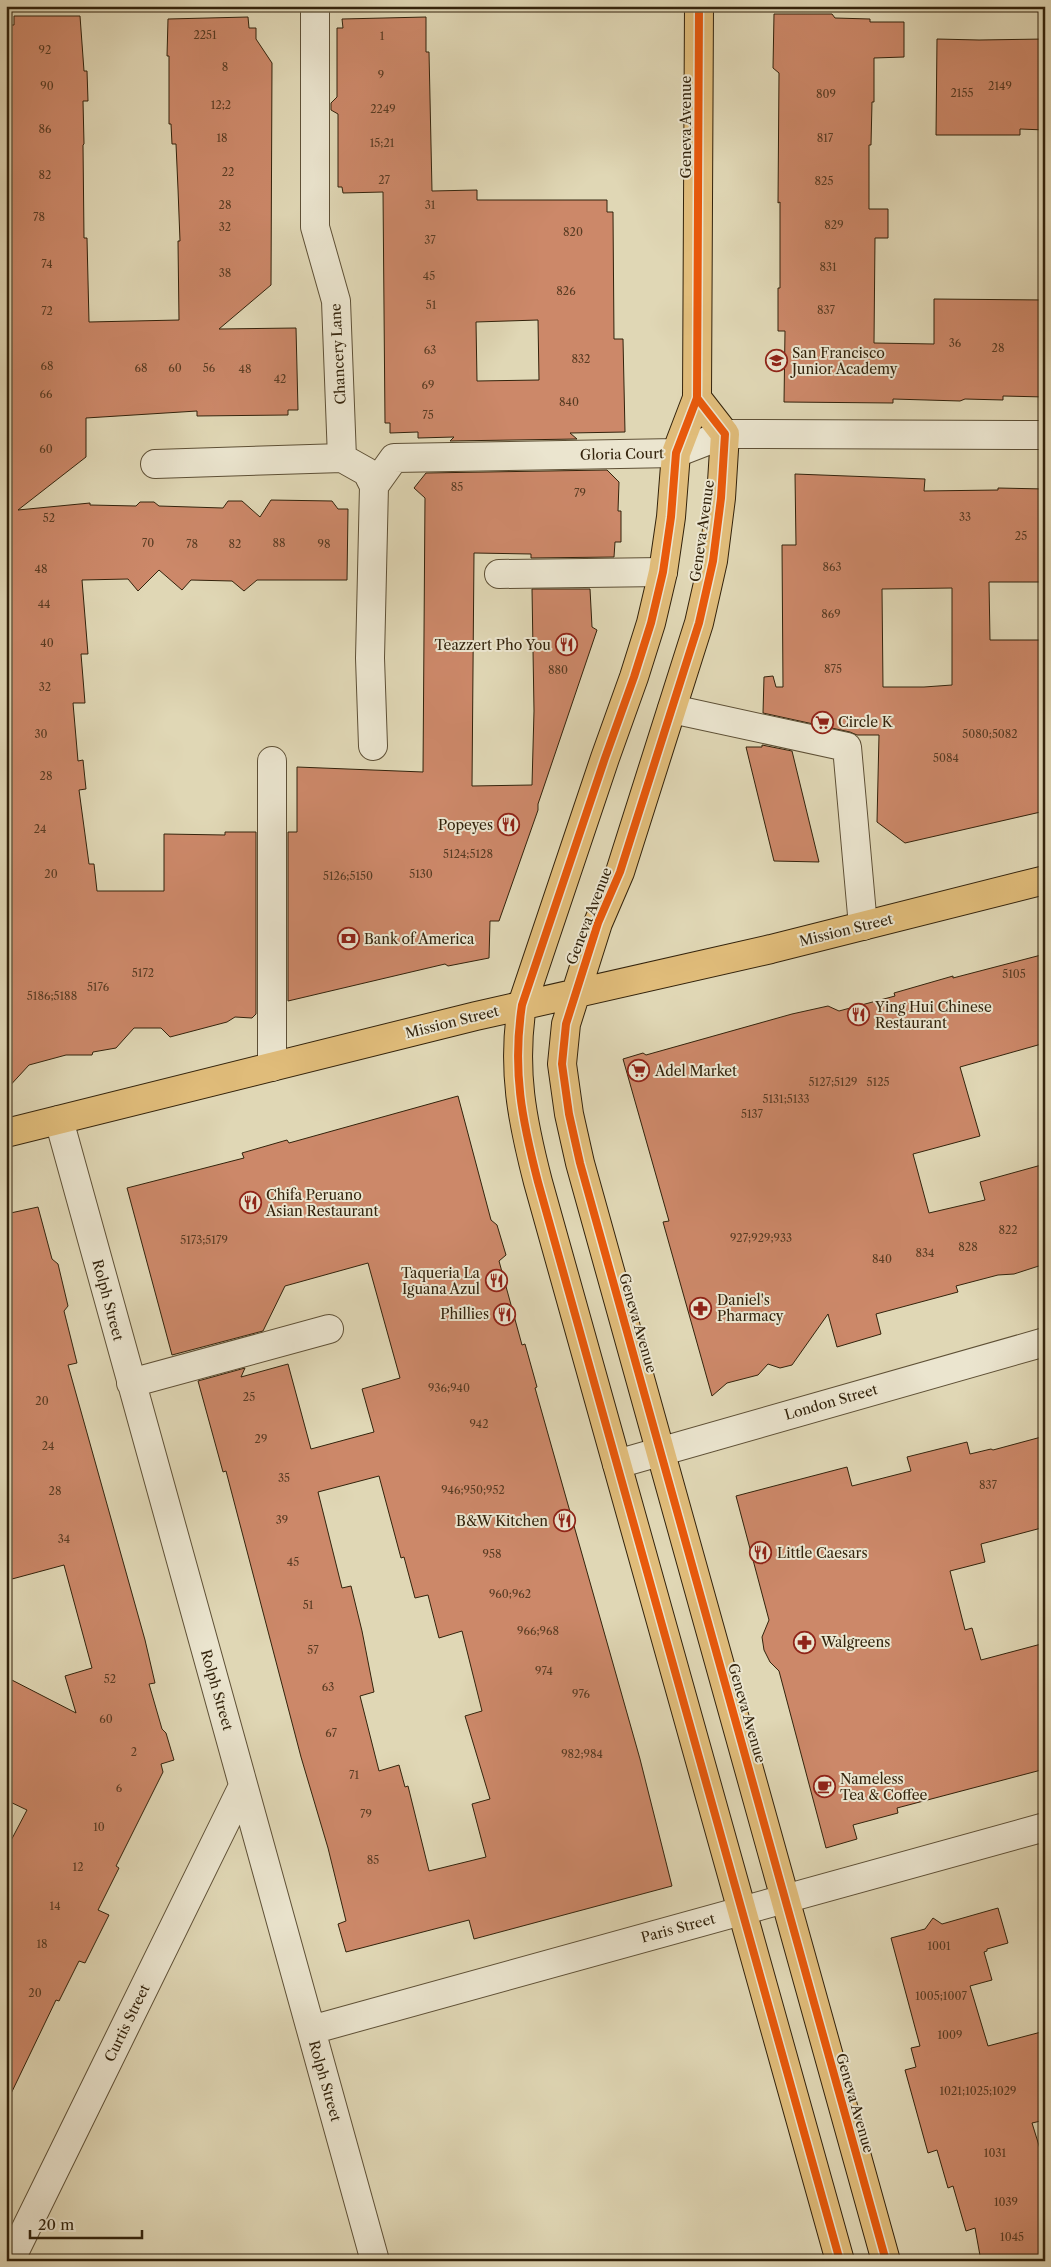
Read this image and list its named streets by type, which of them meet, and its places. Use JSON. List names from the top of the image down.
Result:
{
  "streets": {
    "main road": ["Geneva Avenue", "Mission Street"],
    "street": [
      "Chancery Lane",
      "Gloria Court",
      "Rolph Street",
      "London Street",
      "Paris Street",
      "Curtis Street"
    ]
  },
  "crossings": [
    ["Geneva Avenue", "Gloria Court"],
    ["Geneva Avenue", "Mission Street"],
    ["Geneva Avenue", "London Street"],
    ["Geneva Avenue", "Paris Street"],
    ["Mission Street", "Rolph Street"],
    ["Rolph Street", "Paris Street"],
    ["Rolph Street", "Curtis Street"]
  ],
  "places": {
    "school or university": ["San Francisco Junior Academy"],
    "restaurant": [
      "Teazzert Pho You",
      "Popeyes",
      "Ying Hui Chinese Restaurant",
      "Chifa Peruano Asian Restaurant",
      "Taqueria La Iguana Azul",
      "Phillies",
      "B&W Kitchen",
      "Little Caesars"
    ],
    "supermarket": ["Circle K", "Adel Market"],
    "bank": ["Bank of America"],
    "pharmacy": ["Daniel's Pharmacy", "Walgreens"],
    "cafe": ["Nameless Tea & Coffee"]
  },
  "house_numbers": [
    "2251",
    "1",
    "92",
    "8",
    "9",
    "90",
    "2149",
    "2155",
    "809",
    "12;2",
    "2249",
    "86",
    "18",
    "817",
    "15;21",
    "22",
    "82",
    "27",
    "825",
    "28",
    "31",
    "78",
    "829",
    "32",
    "820",
    "37",
    "74",
    "831",
    "38",
    "45",
    "826",
    "51",
    "837",
    "72",
    "36",
    "28",
    "63",
    "832",
    "68",
    "68",
    "60",
    "56",
    "48",
    "42",
    "69",
    "66",
    "840",
    "75",
    "60",
    "85",
    "79",
    "33",
    "52",
    "25",
    "70",
    "88",
    "78",
    "82",
    "98",
    "863",
    "48",
    "44",
    "869",
    "40",
    "875",
    "880",
    "32",
    "30",
    "5080;5082",
    "5084",
    "28",
    "24",
    "5124;5128",
    "20",
    "5130",
    "5126;5150",
    "5172",
    "5105",
    "5176",
    "5186;5188",
    "5127;5129",
    "5125",
    "5131;5133",
    "5137",
    "822",
    "927;929;933",
    "5173;5179",
    "828",
    "834",
    "840",
    "936;940",
    "25",
    "20",
    "942",
    "29",
    "24",
    "35",
    "837",
    "946;950;952",
    "28",
    "39",
    "34",
    "958",
    "45",
    "960;962",
    "51",
    "966;968",
    "57",
    "974",
    "52",
    "63",
    "976",
    "60",
    "67",
    "2",
    "982;984",
    "71",
    "6",
    "79",
    "10",
    "85",
    "12",
    "14",
    "18",
    "1001",
    "20",
    "1005;1007",
    "1009",
    "1021;1025;1029",
    "1031",
    "1039",
    "1045"
  ],
  "scale_bar": "20 m"
}
